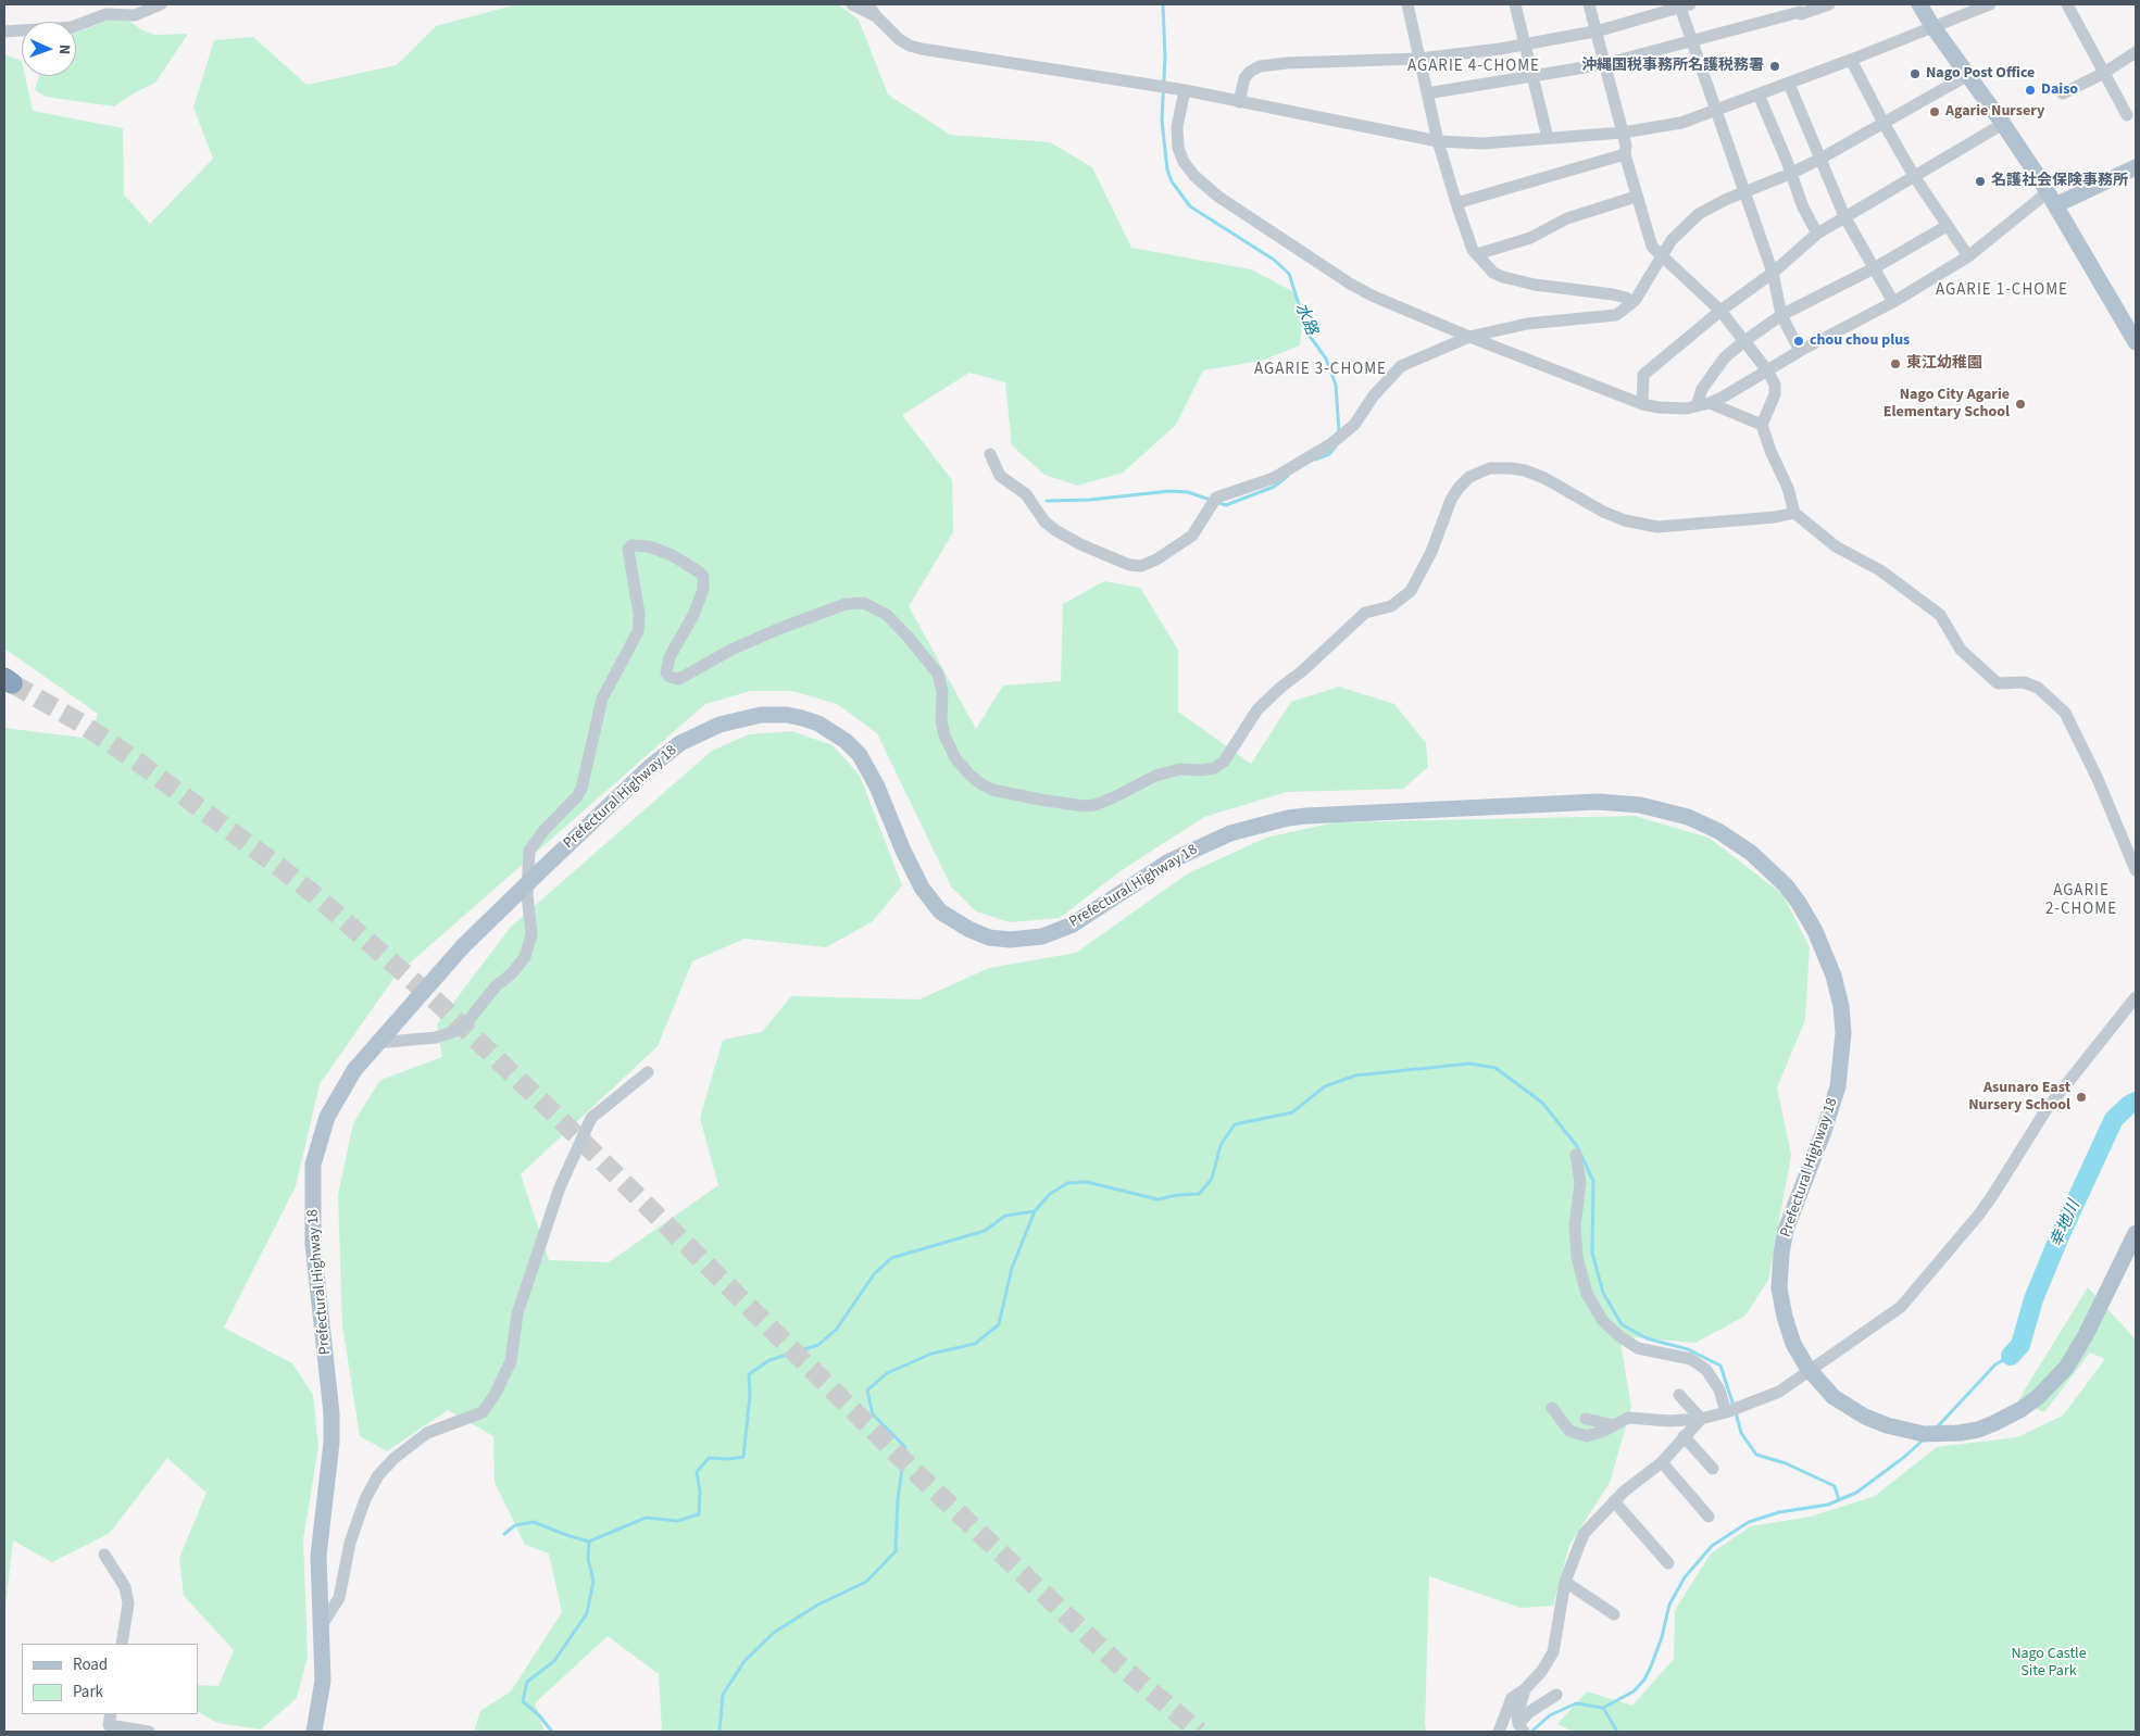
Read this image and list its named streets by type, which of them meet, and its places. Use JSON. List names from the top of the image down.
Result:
{
  "streets": {
    "main road": ["Prefectural Highway 18"]
  },
  "districts": [
    "AGARIE 4-CHOME",
    "AGARIE 1-CHOME",
    "AGARIE 3-CHOME",
    "AGARIE 2-CHOME"
  ],
  "water": ["水路", "幸地川"],
  "parks": ["Nago Castle Site Park"],
  "places": [
    "沖縄国税事務所名護税務署",
    "Nago Post Office",
    "Daiso",
    "Agarie Nursery",
    "名護社会保険事務所",
    "chou chou plus",
    "東江幼稚園",
    "Nago City Agarie Elementary School",
    "Asunaro East Nursery School"
  ],
  "legend": ["Road", "Park"],
  "north": "right"
}
